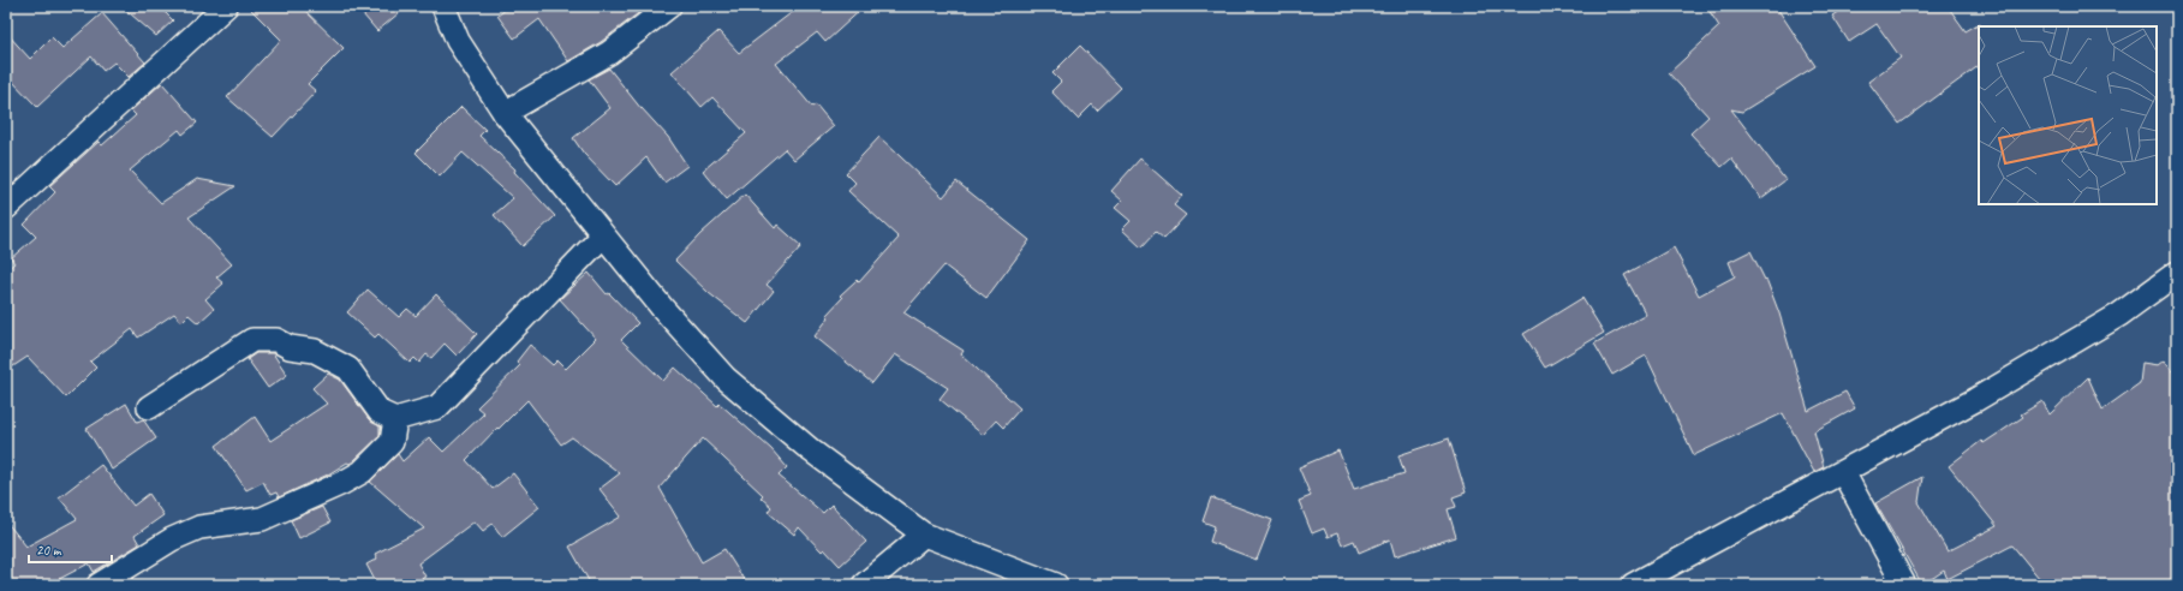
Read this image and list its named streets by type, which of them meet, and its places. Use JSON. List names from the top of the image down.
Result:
{
  "scale_bar": "20 m"
}
